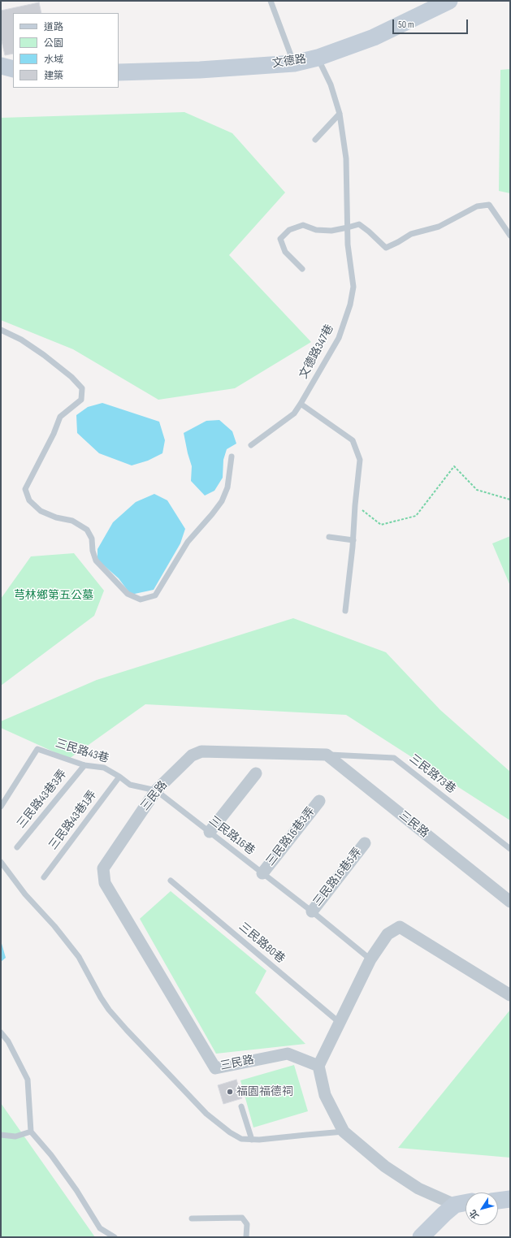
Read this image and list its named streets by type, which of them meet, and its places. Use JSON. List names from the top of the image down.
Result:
{
  "streets": {
    "main road": ["文德路"],
    "street": ["三民路", "三民路16巷3弄", "三民路16巷5弄"],
    "lane": [
      "文德路347巷",
      "三民路43巷",
      "三民路73巷",
      "三民路43巷3弄",
      "三民路43巷1弄",
      "三民路16巷",
      "三民路80巷"
    ]
  },
  "crossings": [
    ["文德路", "文德路347巷"],
    ["三民路43巷", "三民路"],
    ["三民路43巷", "三民路43巷3弄"],
    ["三民路43巷", "三民路43巷1弄"],
    ["三民路43巷", "三民路16巷"],
    ["三民路73巷", "三民路"],
    ["三民路", "三民路16巷"],
    ["三民路16巷", "三民路16巷3弄"],
    ["三民路16巷", "三民路16巷5弄"]
  ],
  "parks": ["芎林鄉第五公墓"],
  "places": ["福園福德祠"],
  "legend": [
    "道路",
    "公園",
    "水域",
    "建築"
  ],
  "scale_bar": "50 m",
  "north": "bottom left"
}
